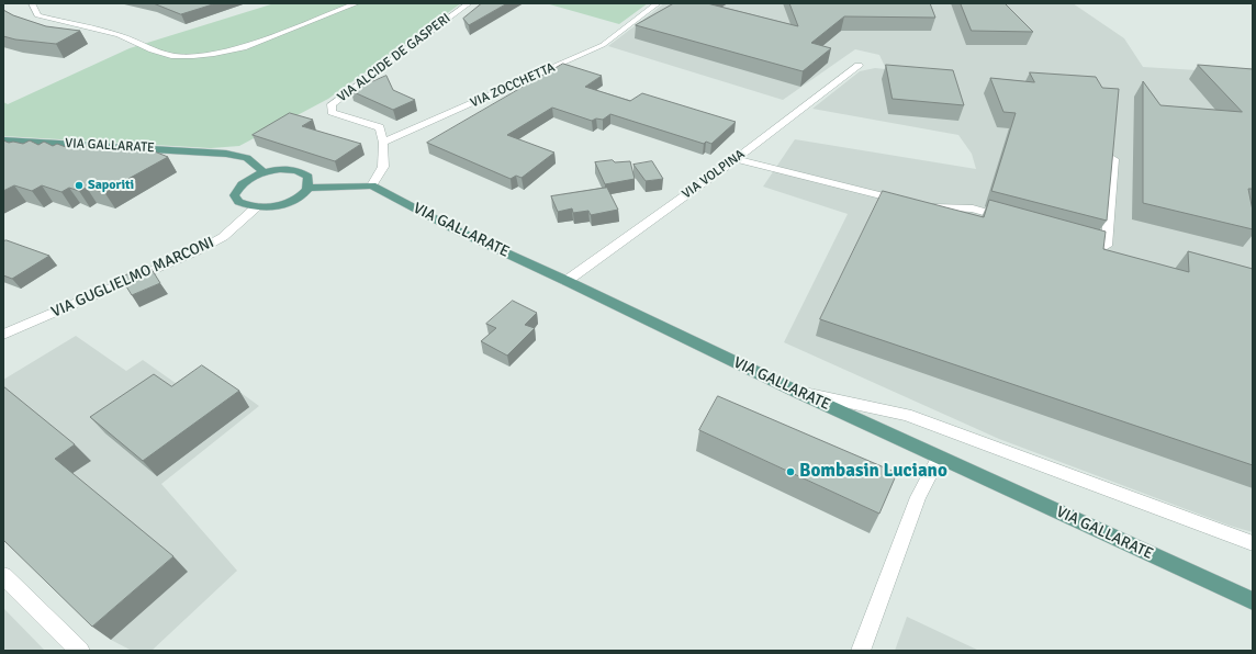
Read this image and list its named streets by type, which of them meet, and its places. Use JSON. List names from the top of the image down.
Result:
{
  "streets": {
    "main road": ["VIA GALLARATE"],
    "street": [
      "VIA ALCIDE DE GASPERI",
      "VIA ZOCCHETTA",
      "VIA VOLPINA",
      "VIA GUGLIELMO MARCONI"
    ]
  },
  "crossings": [
    ["VIA ALCIDE DE GASPERI", "VIA ZOCCHETTA"],
    ["VIA ALCIDE DE GASPERI", "VIA GALLARATE"],
    ["VIA GALLARATE", "VIA VOLPINA"]
  ],
  "places": ["Saporiti", "Bombasin Luciano"]
}
